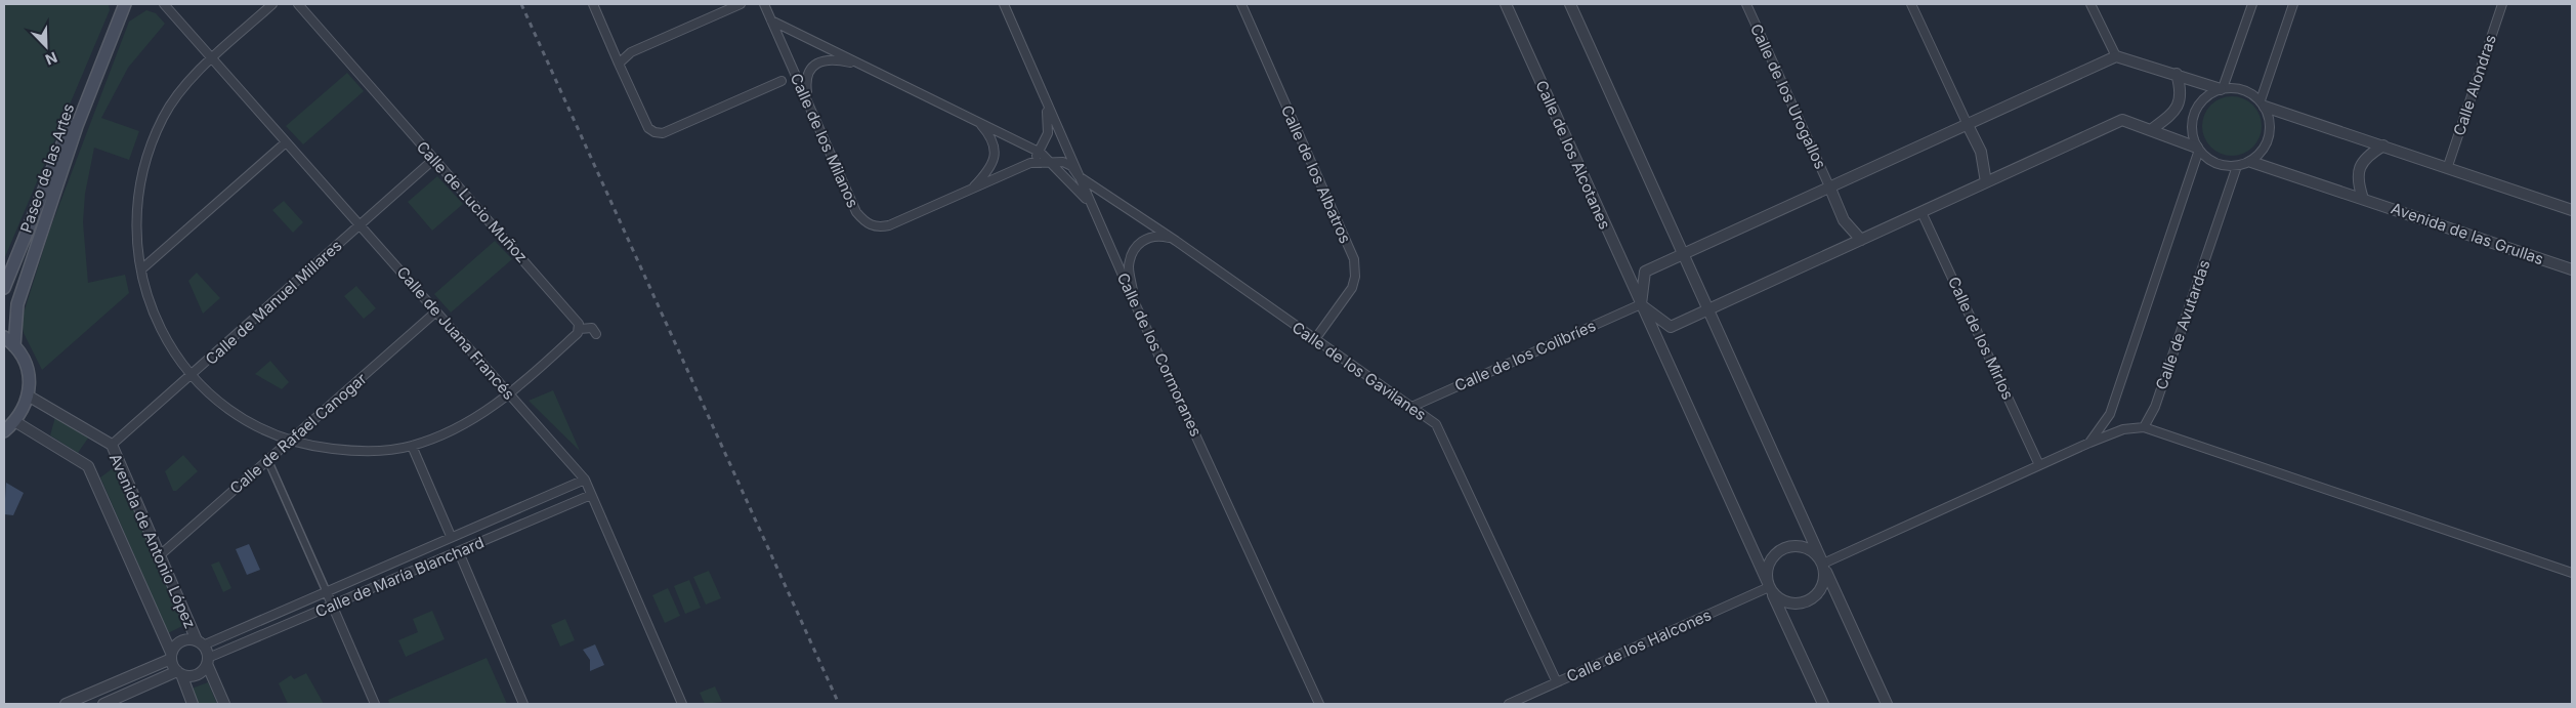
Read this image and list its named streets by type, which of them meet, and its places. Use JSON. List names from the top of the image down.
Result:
{
  "streets": {
    "main road": ["Paseo de las Artes"],
    "street": [
      "Calle Alondras",
      "Calle de los Urogallos",
      "Calle de los Milanos",
      "Calle de los Alcotanes",
      "Calle de los Albatros",
      "Calle de Lucio Muñoz",
      "Avenida de las Grullas",
      "Calle de Manuel Millares",
      "Calle de Avutardas",
      "Calle de Juana Francés",
      "Calle de los Mirlos",
      "Calle de los Cormoranes",
      "Calle de los Colibríes",
      "Calle de los Gavilanes",
      "Calle de Rafael Canogar",
      "Avenida de Antonio López",
      "Calle de María Blanchard",
      "Calle de los Halcones"
    ]
  },
  "crossings": [
    ["Calle de los Milanos", "Calle de los Gavilanes"],
    ["Calle de los Alcotanes", "Calle de los Colibríes"],
    ["Calle de los Alcotanes", "Calle de los Halcones"],
    ["Calle de los Albatros", "Calle de los Gavilanes"],
    ["Calle de Lucio Muñoz", "Calle de Manuel Millares"],
    ["Avenida de las Grullas", "Calle de Avutardas"],
    ["Calle de Manuel Millares", "Calle de Juana Francés"],
    ["Calle de Manuel Millares", "Avenida de Antonio López"],
    ["Calle de Juana Francés", "Calle de Rafael Canogar"],
    ["Calle de Juana Francés", "Calle de María Blanchard"],
    ["Calle de los Cormoranes", "Calle de los Gavilanes"],
    ["Calle de los Colibríes", "Calle de los Gavilanes"],
    ["Calle de los Gavilanes", "Calle de los Halcones"],
    ["Calle de Rafael Canogar", "Avenida de Antonio López"],
    ["Avenida de Antonio López", "Calle de María Blanchard"]
  ],
  "north": "bottom right"
}
